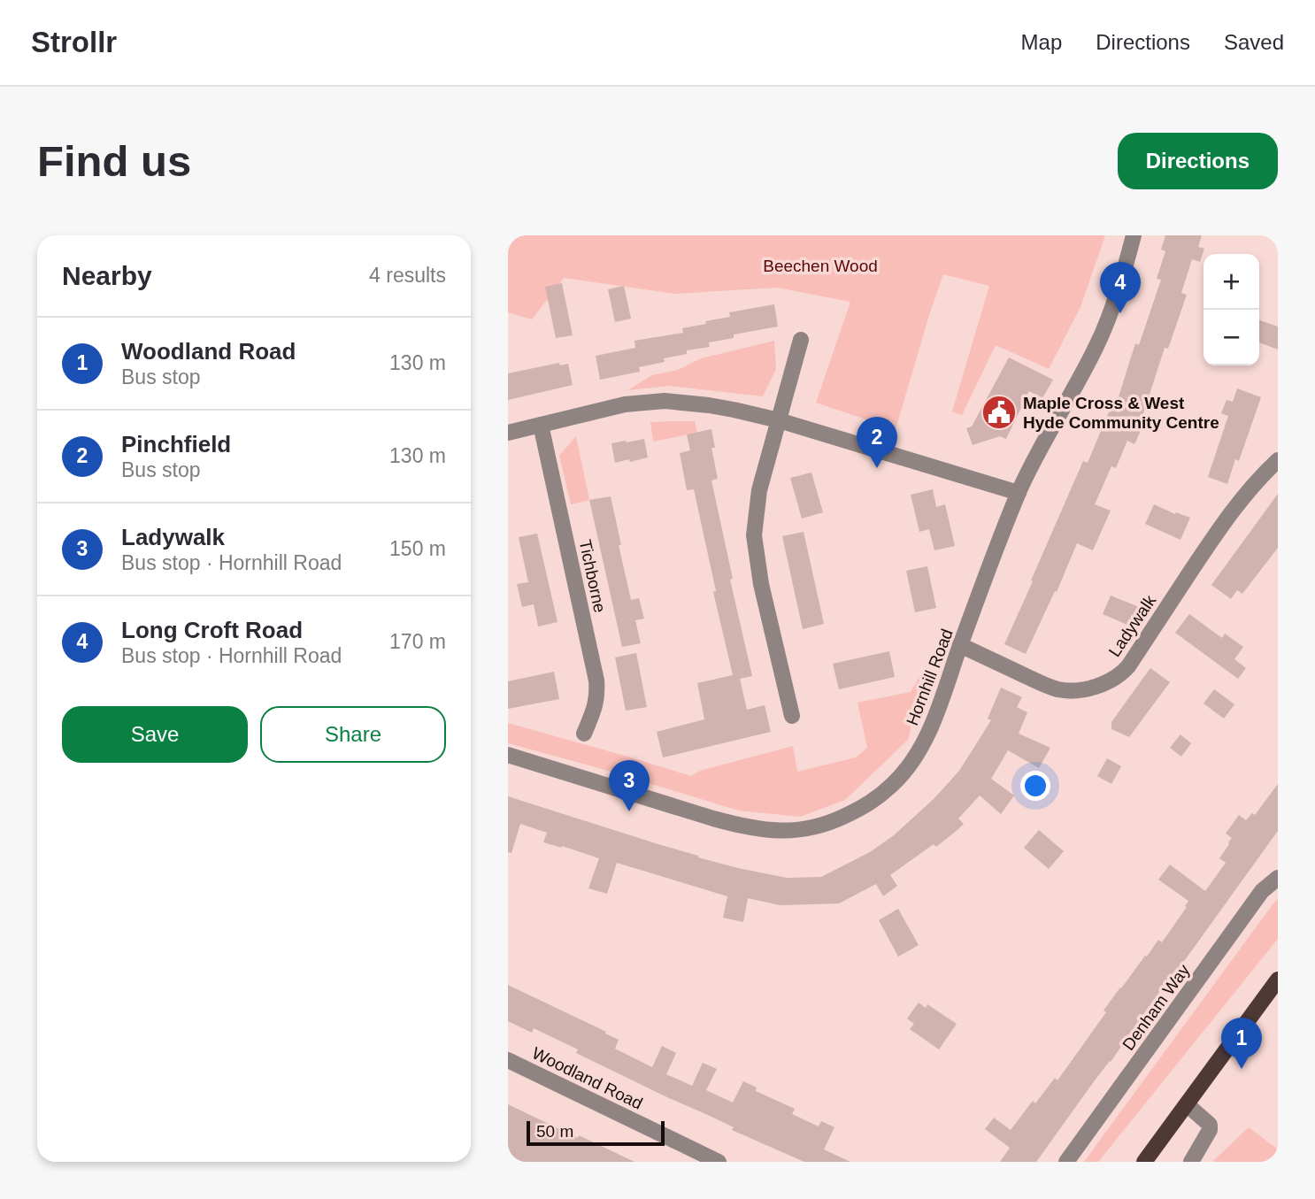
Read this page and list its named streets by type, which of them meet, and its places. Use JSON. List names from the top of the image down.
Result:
{
  "streets": {
    "street": [
      "Tichborne",
      "Ladywalk",
      "Hornhill Road",
      "Denham Way",
      "Woodland Road"
    ]
  },
  "crossings": [
    ["Ladywalk", "Hornhill Road"]
  ],
  "parks": ["Beechen Wood"],
  "places": {
    "public building": ["Maple Cross & West Hyde Community Centre"]
  },
  "scale_bar": "50 m",
  "page": {
    "header": "Strollr",
    "nav": ["Map", "Directions", "Saved"],
    "buttons": [
      "Directions",
      ["Save", "Share"]
    ],
    "title": "Find us",
    "heading": ["Nearby", "4 results"],
    "map_buttons": ["+", "−"],
    "pins": [
      "4",
      "2",
      "3",
      "1"
    ],
    "list": [
      {
        "mark": "1",
        "name": "Woodland Road",
        "note": "Bus stop",
        "value": "130 m"
      },
      {
        "mark": "2",
        "name": "Pinchfield",
        "note": "Bus stop",
        "value": "130 m"
      },
      {
        "mark": "3",
        "name": "Ladywalk",
        "note": "Bus stop · Hornhill Road",
        "value": "150 m"
      },
      {
        "mark": "4",
        "name": "Long Croft Road",
        "note": "Bus stop · Hornhill Road",
        "value": "170 m"
      }
    ],
    "scale": "50 m"
  }
}
